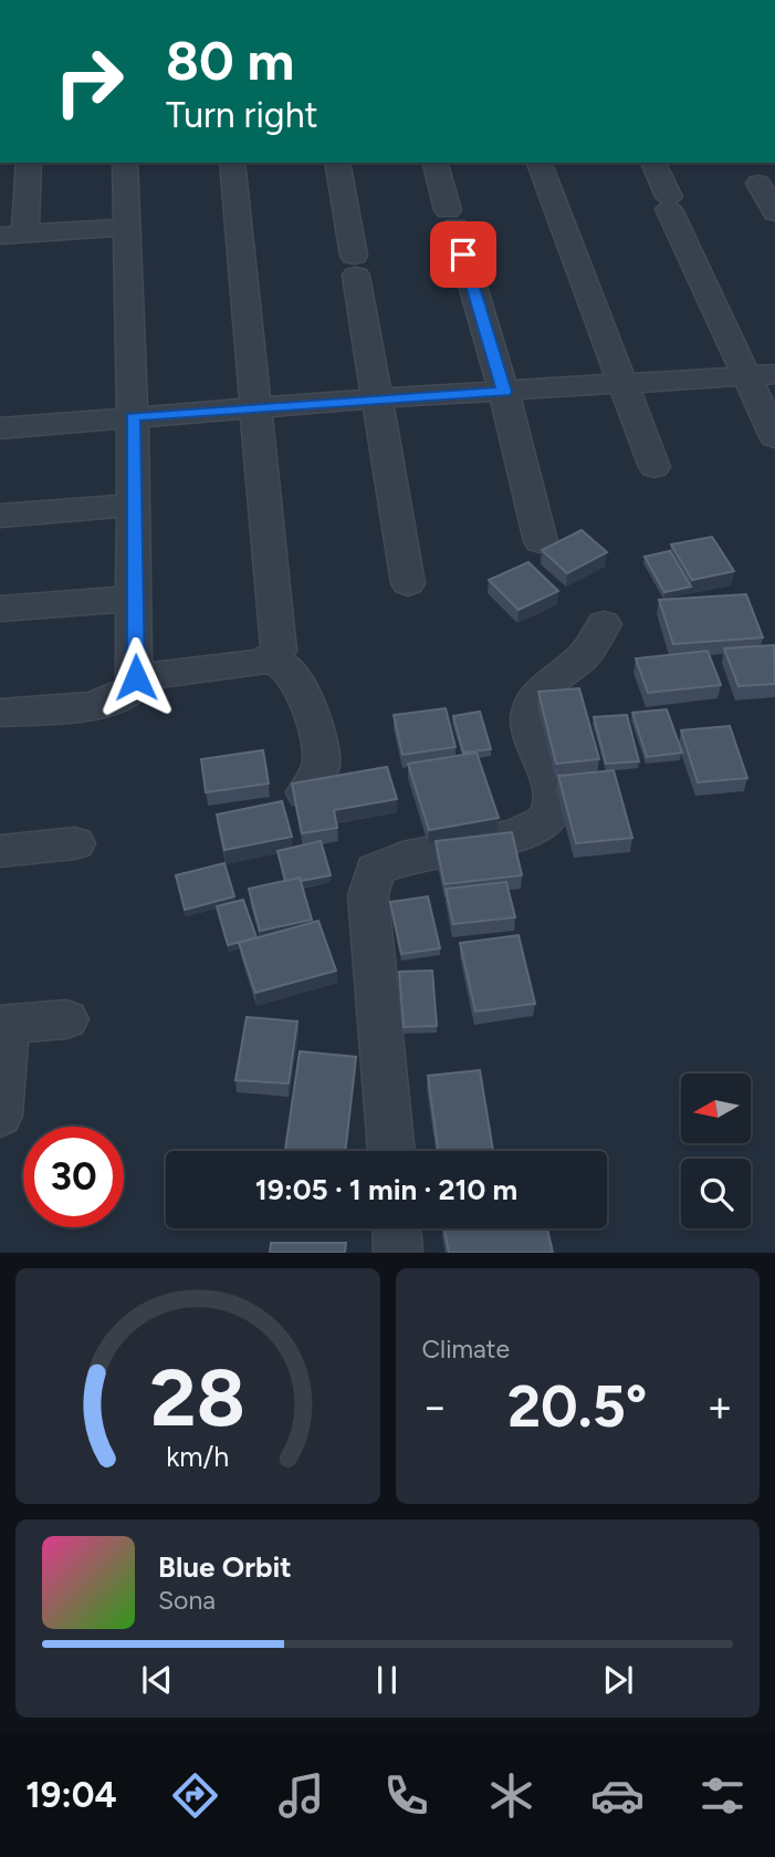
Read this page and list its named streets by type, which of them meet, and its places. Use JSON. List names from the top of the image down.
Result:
{
  "north": "left",
  "page": {
    "turn": ["80 m", "Turn right"],
    "limit": "30",
    "trip": "19:05 · 1 min · 210 m",
    "tile": "Climate",
    "heat": ["−", "20.5°", "+"],
    "song": ["Blue Orbit", "Sona"],
    "tabs": "19:04",
    "gauge": ["28", "km/h"]
  }
}
